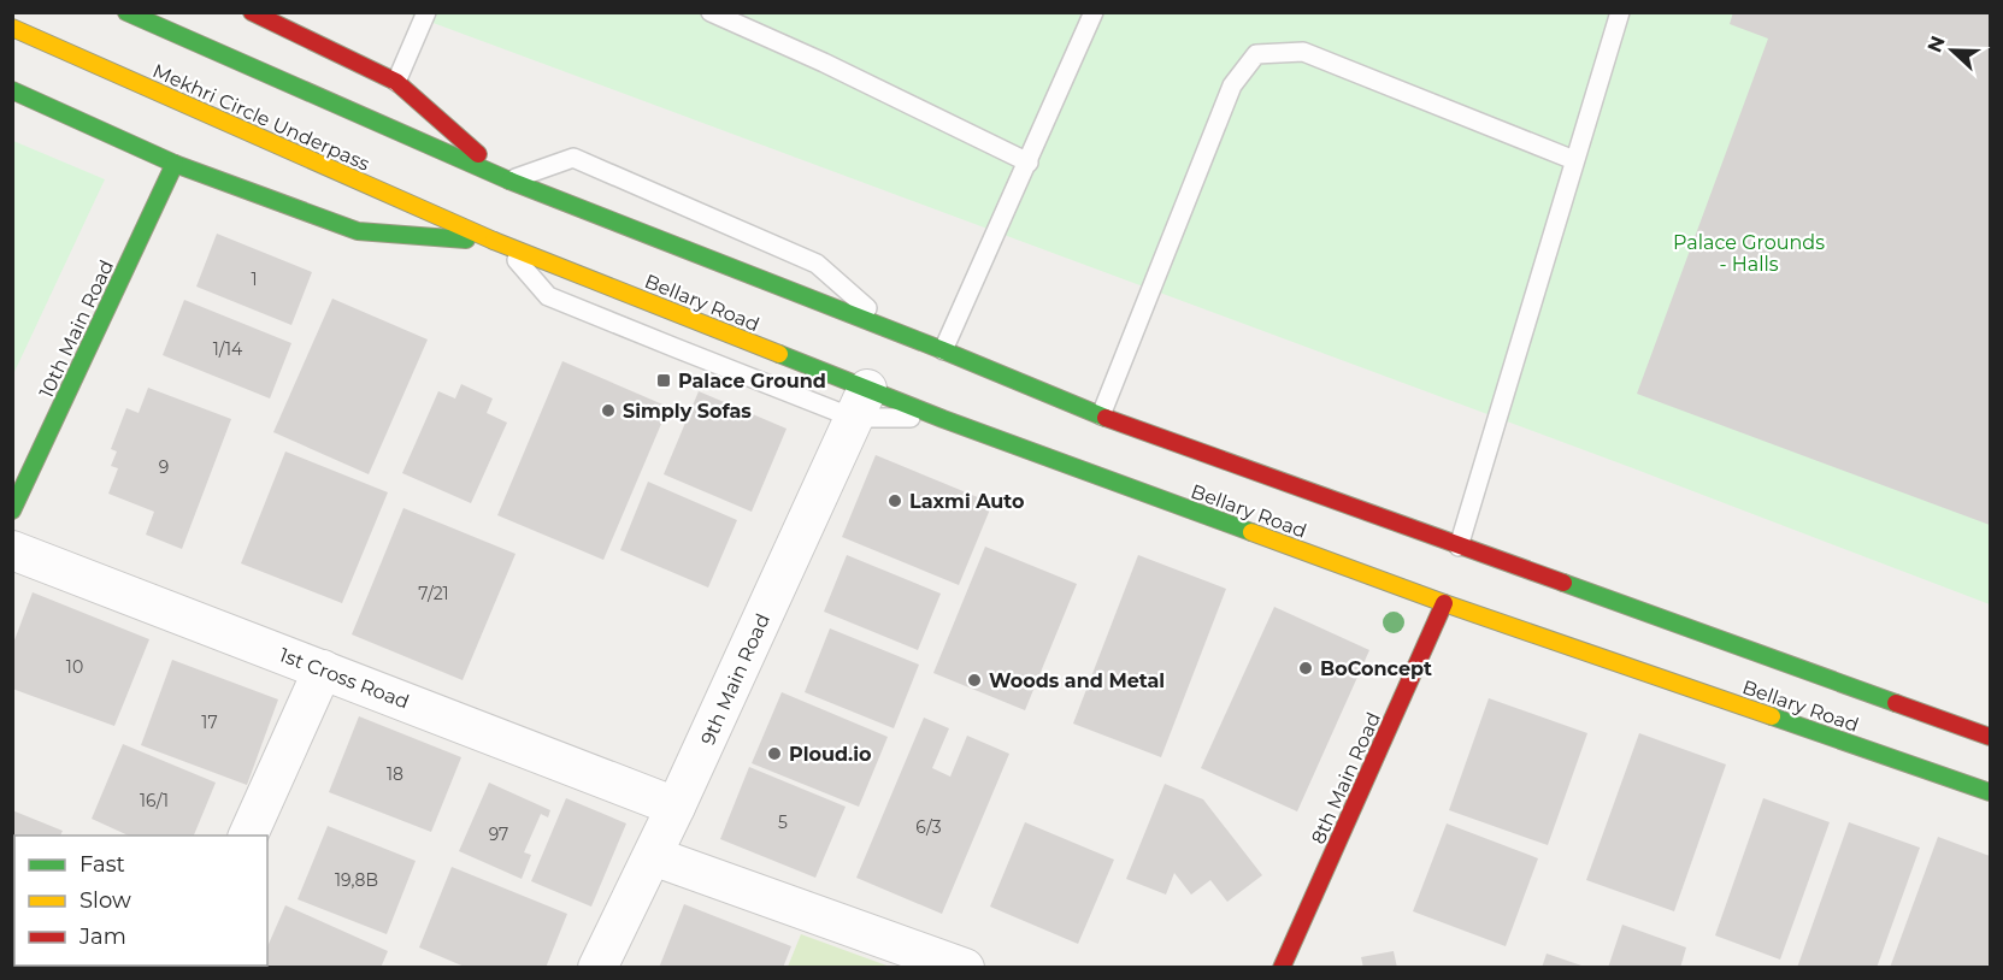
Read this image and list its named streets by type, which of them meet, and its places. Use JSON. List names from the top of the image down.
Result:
{
  "streets": {
    "main road": [
      "Mekhri Circle Underpass",
      "Bellary Road",
      "10th Main Road",
      "8th Main Road"
    ],
    "street": ["1st Cross Road", "9th Main Road"]
  },
  "crossings": [
    ["Mekhri Circle Underpass", "Bellary Road"],
    ["Bellary Road", "9th Main Road"],
    ["Bellary Road", "8th Main Road"],
    ["1st Cross Road", "9th Main Road"]
  ],
  "parks": ["Palace Grounds - Halls"],
  "places": {
    "transit": ["Palace Ground"],
    "other": [
      "Simply Sofas",
      "Laxmi Auto",
      "BoConcept",
      "Woods and Metal",
      "Ploud.io"
    ]
  },
  "house_numbers": [
    "1",
    "1/14",
    "9",
    "7/21",
    "10",
    "17",
    "18",
    "16/1",
    "5",
    "6/3",
    "97",
    "19,8B"
  ],
  "legend": ["Fast", "Slow", "Jam"],
  "north": "left"
}
